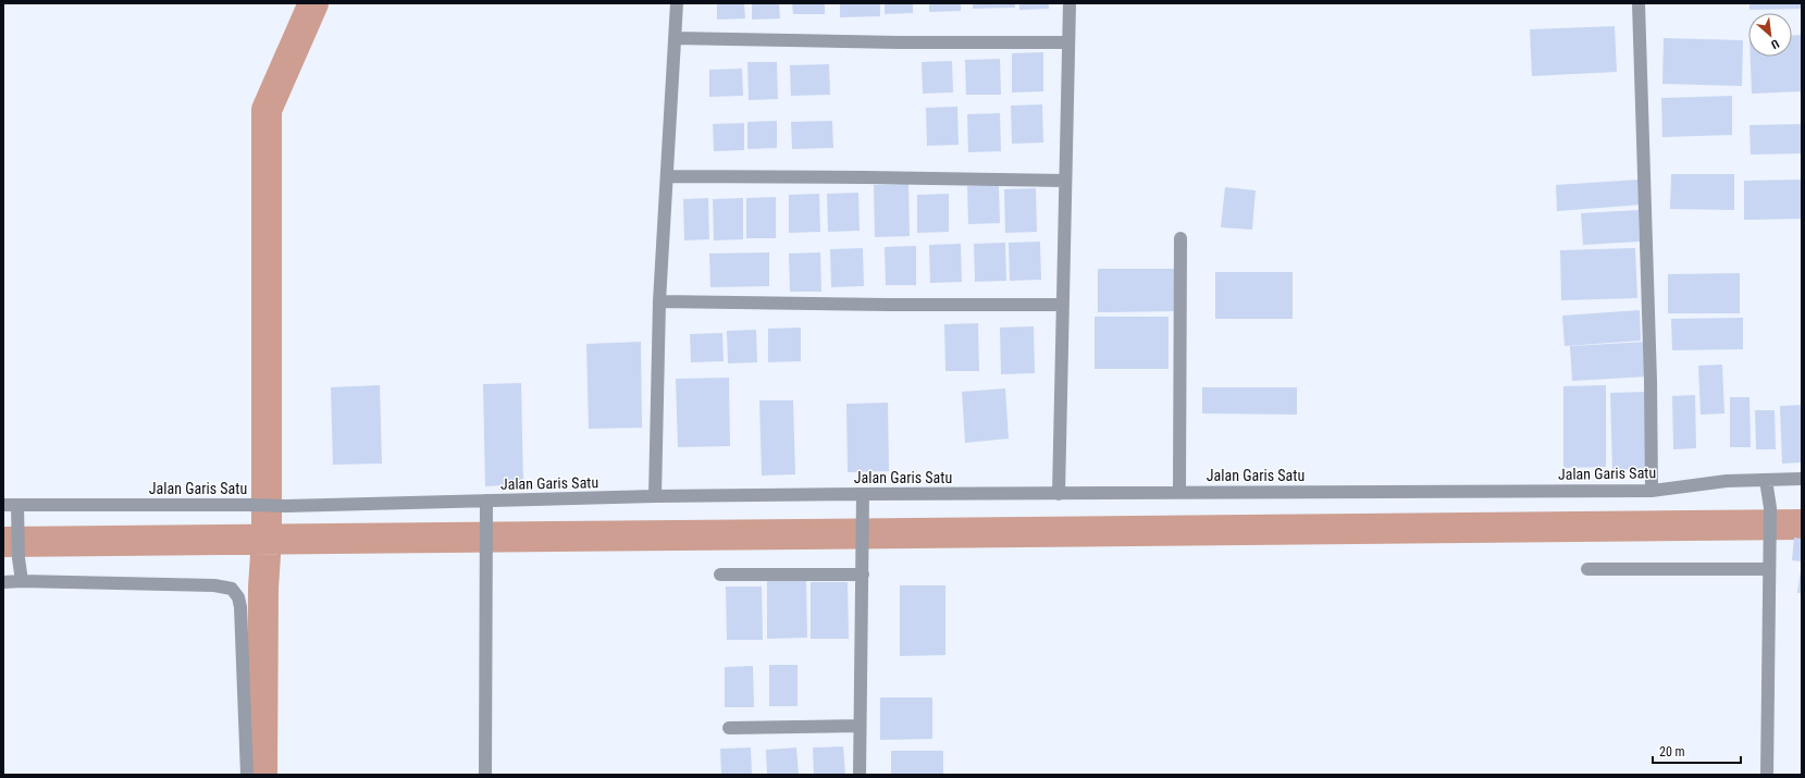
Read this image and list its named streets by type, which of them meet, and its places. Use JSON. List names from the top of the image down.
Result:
{
  "streets": {
    "street": ["Jalan Garis Satu"]
  },
  "scale_bar": "20 m",
  "north": "bottom right"
}
